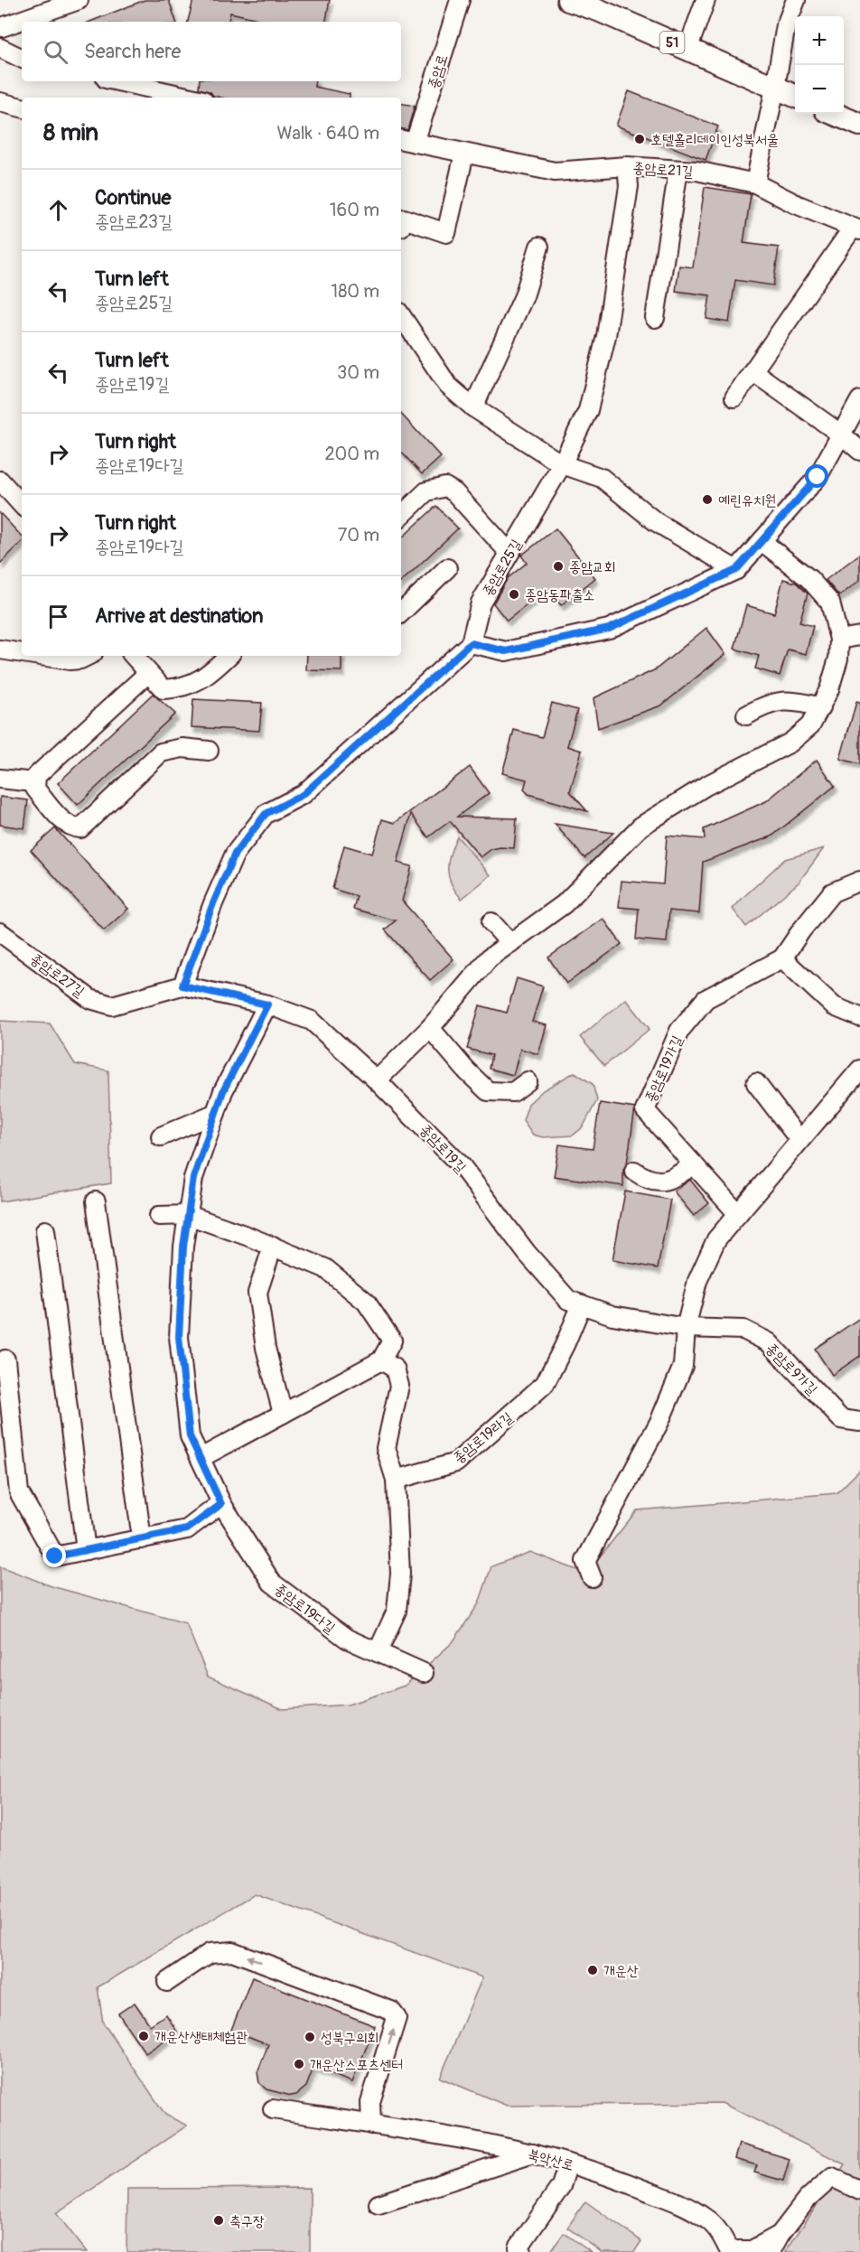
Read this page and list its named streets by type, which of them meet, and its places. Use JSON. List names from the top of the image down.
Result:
{
  "streets": {
    "main road": ["51"],
    "street": [
      "종암로",
      "종암로21길",
      "종암로25길",
      "종암로27길",
      "종암로19가길",
      "종암로19길",
      "종암로9가길",
      "종암로19라길",
      "종암로19다길",
      "북악산로"
    ]
  },
  "crossings": [
    ["종암로", "종암로21길"],
    ["종암로21길", "종암로25길"],
    ["종암로27길", "종암로19길"],
    ["종암로19길", "종암로9가길"],
    ["종암로19길", "종암로19라길"],
    ["종암로19길", "종암로19다길"]
  ],
  "places": [
    "호텔홀리데이인성북서울",
    "예린유치원",
    "종암교회",
    "종암동파출소",
    "개운산",
    "개운산생태체험관",
    "성북구의회",
    "개운산스포츠센터",
    "축구장"
  ],
  "page": {
    "map_buttons": ["+", "−"],
    "search": "Search here",
    "heading": ["8 min", "Walk · 640 m"],
    "list": [
      ["Continue", "종암로23길", "160 m"],
      ["Turn left", "종암로25길", "180 m"],
      ["Turn left", "종암로19길", "30 m"],
      ["Turn right", "종암로19다길", "200 m"],
      ["Turn right", "종암로19다길", "70 m"],
      "Arrive at destination"
    ]
  }
}
